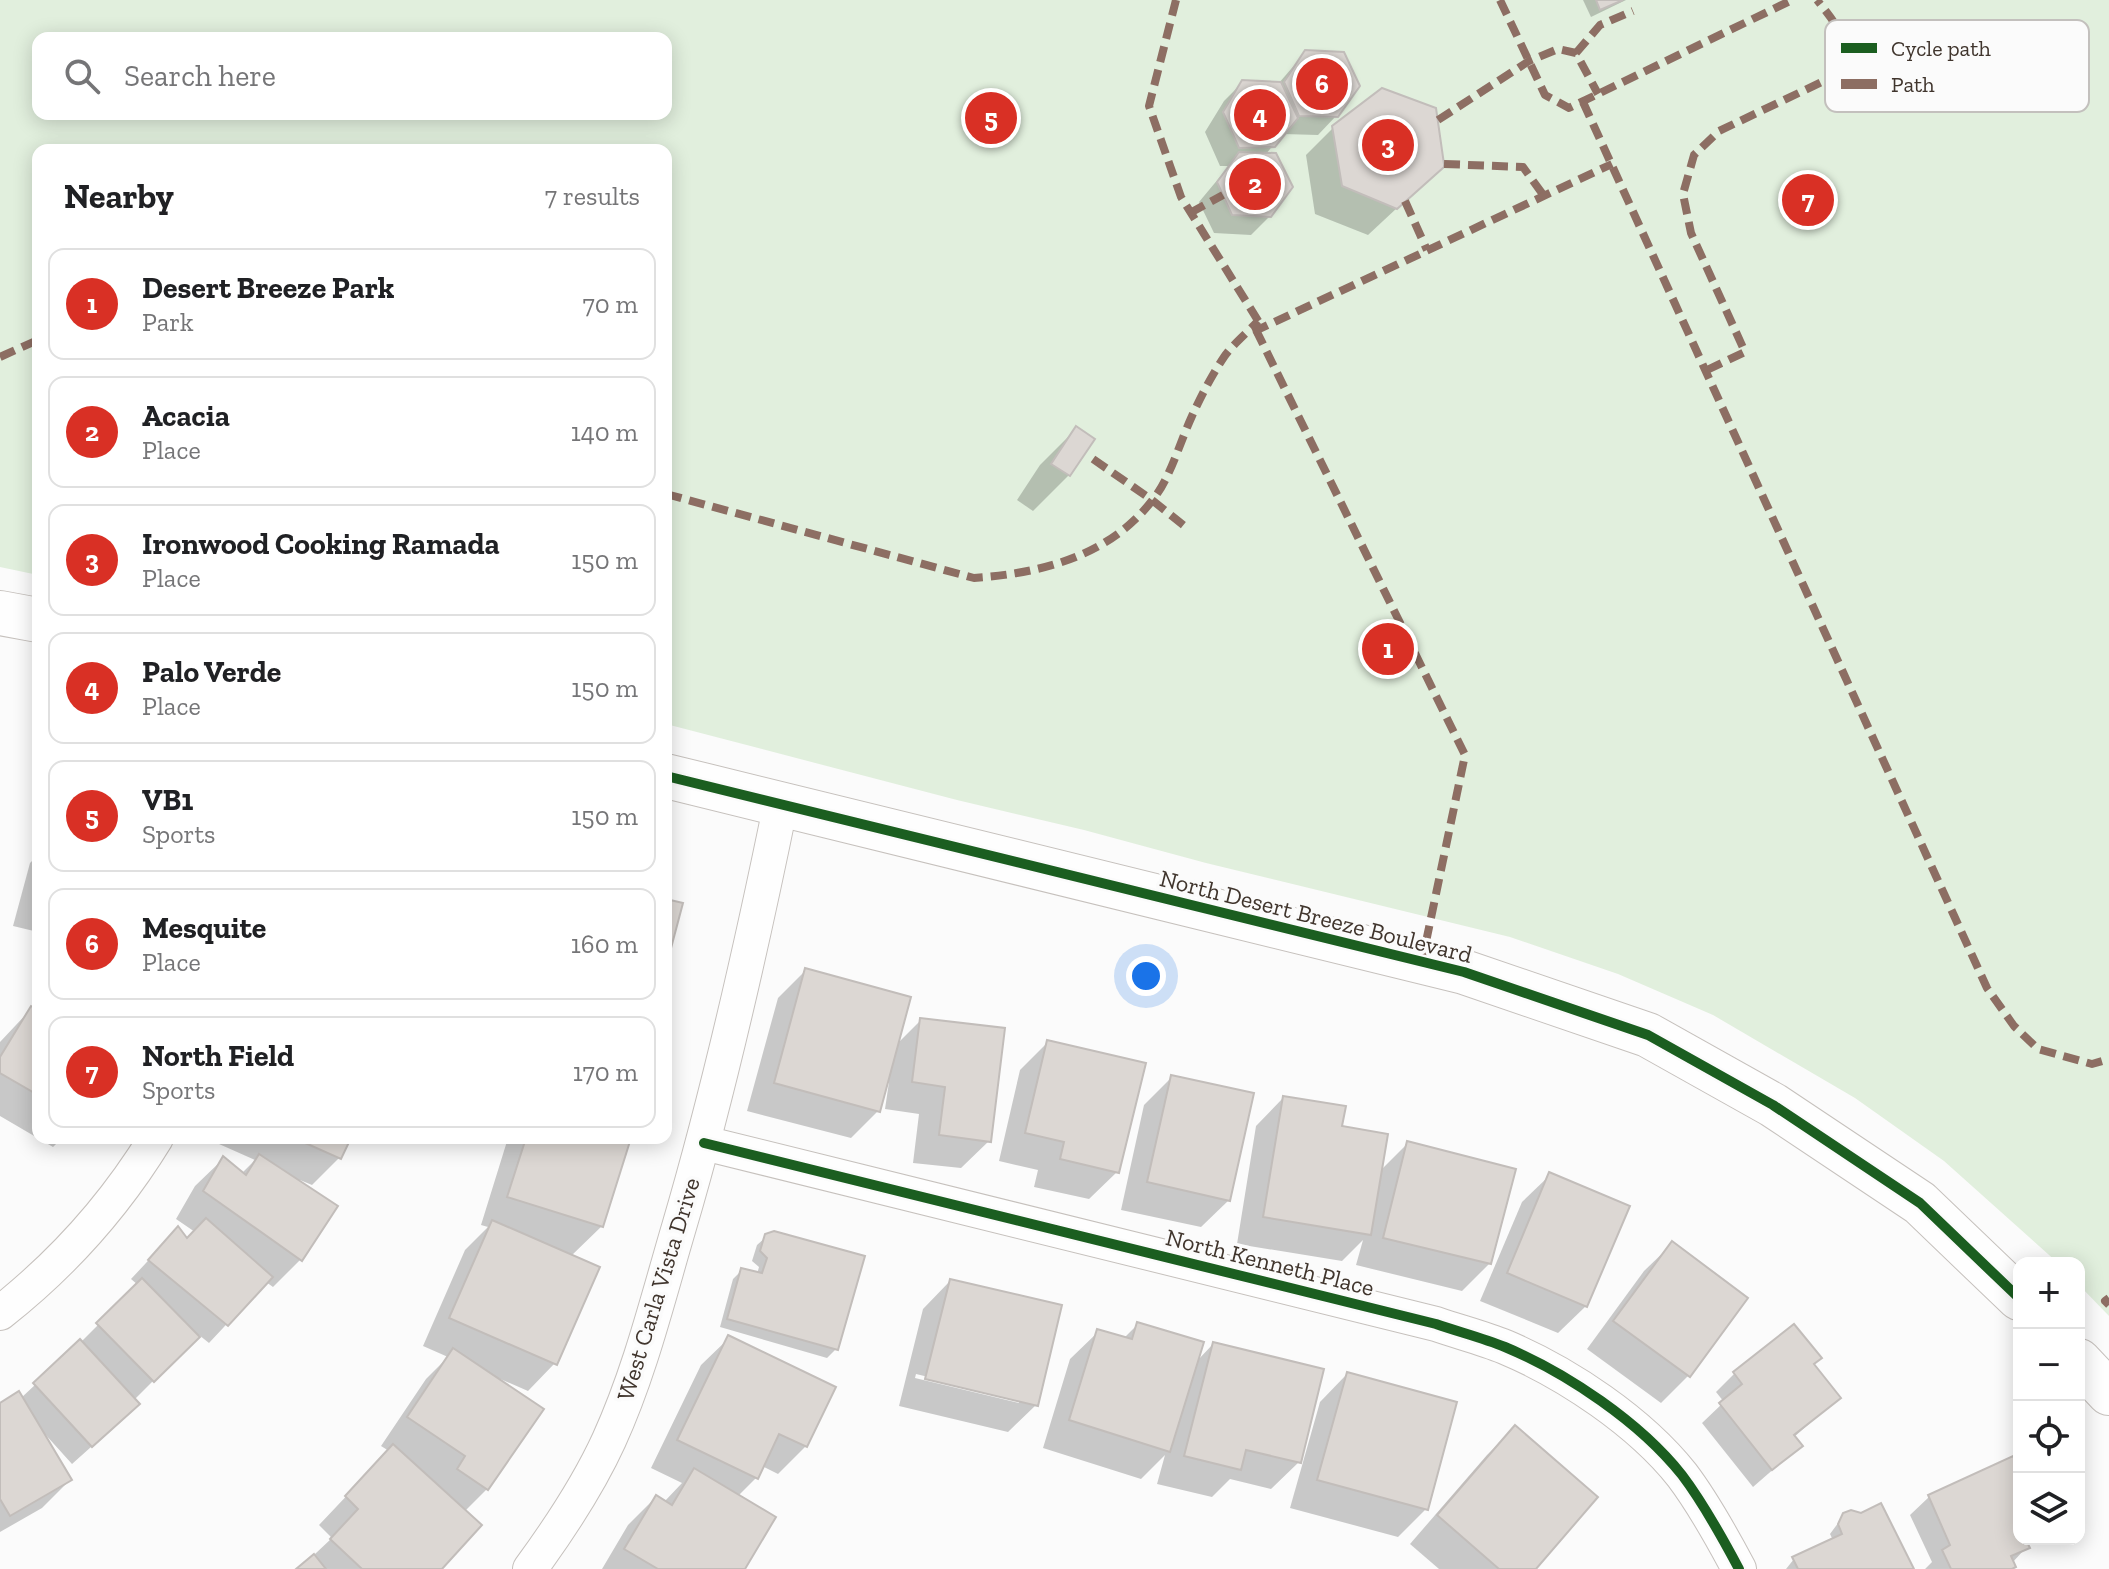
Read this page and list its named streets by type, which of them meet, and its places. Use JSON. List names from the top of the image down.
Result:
{
  "streets": {
    "street": ["North Desert Breeze Boulevard", "North Kenneth Place", "West Carla Vista Drive"]
  },
  "crossings": [
    ["North Desert Breeze Boulevard", "West Carla Vista Drive"],
    ["North Kenneth Place", "West Carla Vista Drive"]
  ],
  "legend": ["Cycle path", "Path"],
  "page": {
    "search": "Search here",
    "pins": [
      "6",
      "4",
      "5",
      "3",
      "2",
      "7",
      "1"
    ],
    "heading": ["Nearby", "7 results"],
    "list": [
      {
        "mark": "1",
        "name": "Desert Breeze Park",
        "note": "Park",
        "value": "70 m"
      },
      {
        "mark": "2",
        "name": "Acacia",
        "note": "Place",
        "value": "140 m"
      },
      {
        "mark": "3",
        "name": "Ironwood Cooking Ramada",
        "note": "Place",
        "value": "150 m"
      },
      {
        "mark": "4",
        "name": "Palo Verde",
        "note": "Place",
        "value": "150 m"
      },
      {
        "mark": "5",
        "name": "VB1",
        "note": "Sports",
        "value": "150 m"
      },
      {
        "mark": "6",
        "name": "Mesquite",
        "note": "Place",
        "value": "160 m"
      },
      {
        "mark": "7",
        "name": "North Field",
        "note": "Sports",
        "value": "170 m"
      }
    ],
    "map_buttons": ["+", "−"]
  }
}
